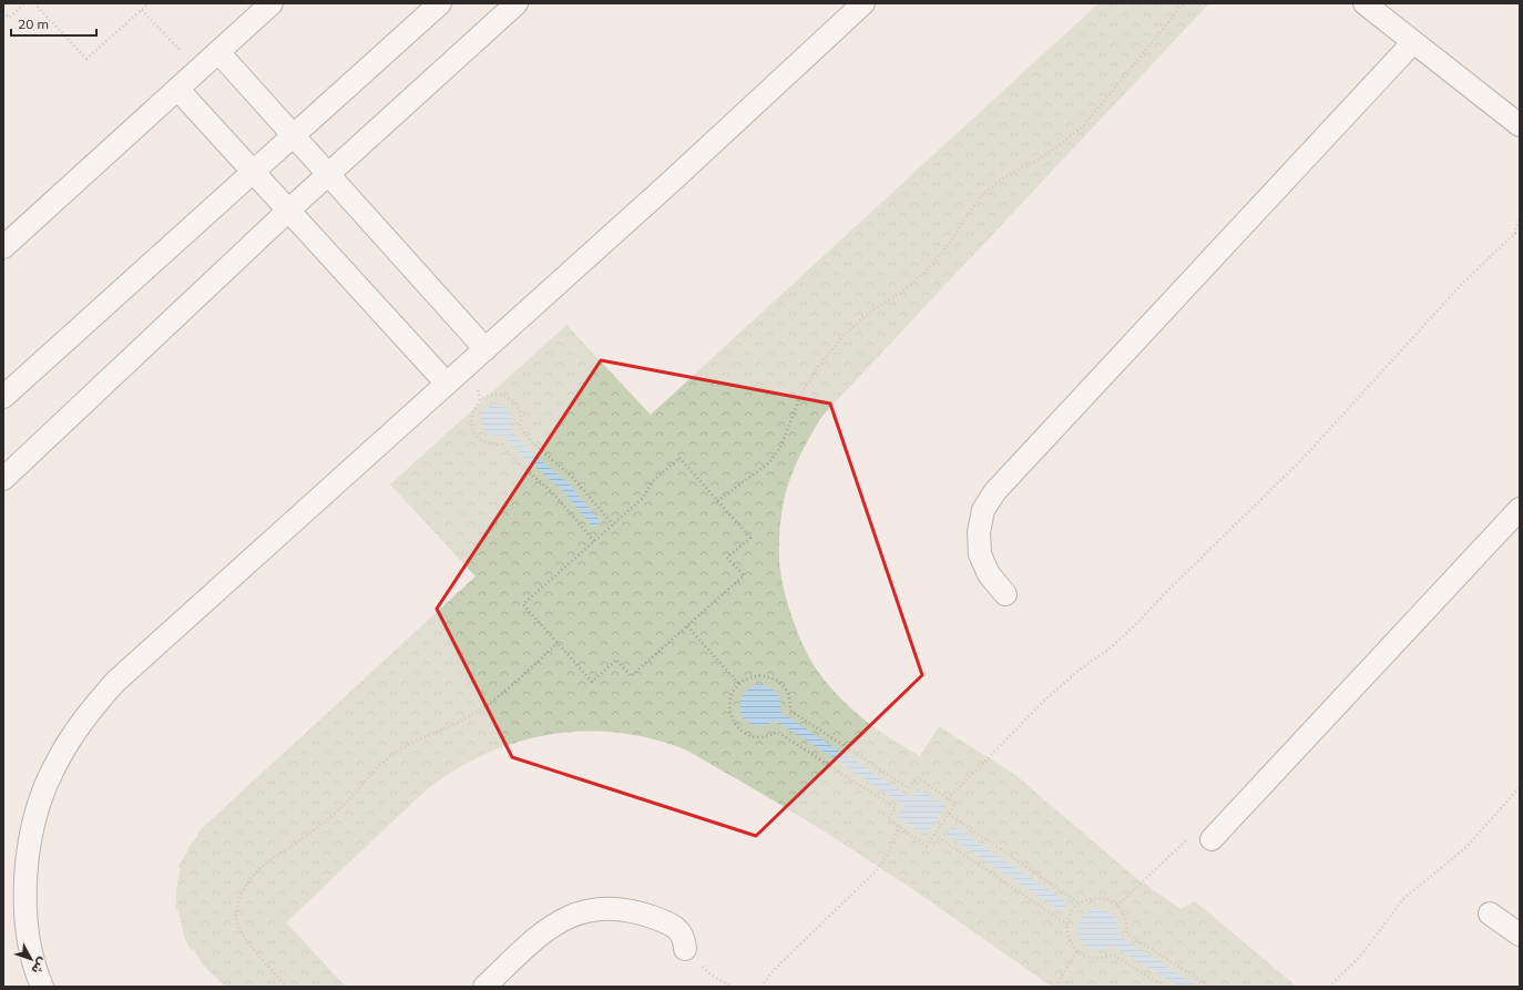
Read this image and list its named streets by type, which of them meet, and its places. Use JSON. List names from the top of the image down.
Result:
{
  "scale_bar": "20 m",
  "north": "bottom right"
}
